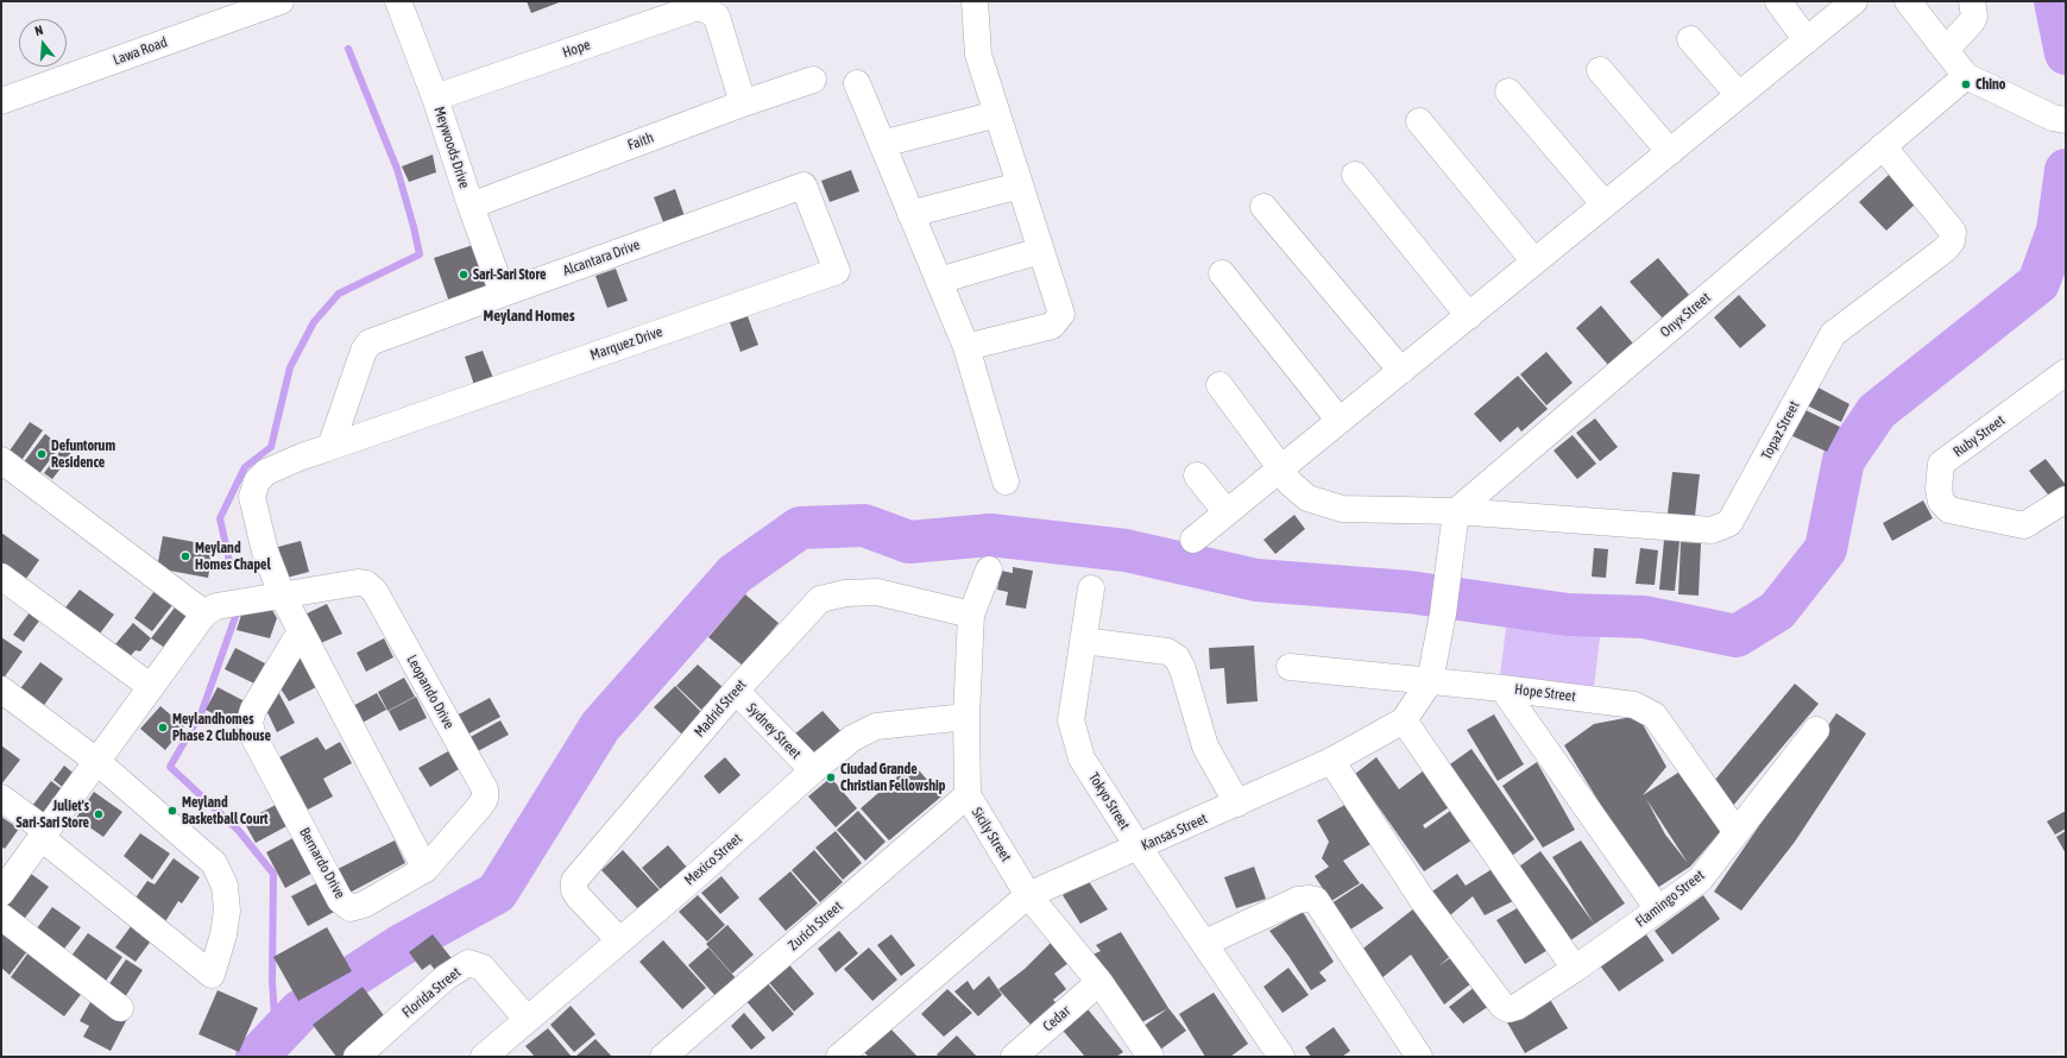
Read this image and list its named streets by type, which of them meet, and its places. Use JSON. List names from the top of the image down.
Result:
{
  "streets": {
    "street": [
      "Hope",
      "Lawa Road",
      "Faith",
      "Meywoods Drive",
      "Alcantara Drive",
      "Onyx Street",
      "Marquez Drive",
      "Topaz Street",
      "Ruby Street",
      "Leopando Drive",
      "Hope Street",
      "Madrid Street",
      "Sydney Street",
      "Tokyo Street",
      "Kansas Street",
      "Sicily Street",
      "Mexico Street",
      "Bernardo Drive",
      "Flamingo Street",
      "Zurich Street",
      "Florida Street",
      "Cedar"
    ]
  },
  "crossings": [
    ["Hope", "Faith"],
    ["Hope", "Meywoods Drive"],
    ["Faith", "Meywoods Drive"],
    ["Meywoods Drive", "Alcantara Drive"],
    ["Alcantara Drive", "Marquez Drive"],
    ["Onyx Street", "Topaz Street"],
    ["Onyx Street", "Kansas Street"],
    ["Topaz Street", "Kansas Street"],
    ["Leopando Drive", "Bernardo Drive"],
    ["Hope Street", "Kansas Street"],
    ["Hope Street", "Flamingo Street"],
    ["Madrid Street", "Sydney Street"],
    ["Madrid Street", "Sicily Street"],
    ["Madrid Street", "Mexico Street"],
    ["Sydney Street", "Mexico Street"],
    ["Tokyo Street", "Kansas Street"],
    ["Kansas Street", "Sicily Street"],
    ["Kansas Street", "Flamingo Street"],
    ["Sicily Street", "Mexico Street"],
    ["Sicily Street", "Zurich Street"],
    ["Sicily Street", "Cedar"],
    ["Mexico Street", "Florida Street"]
  ],
  "districts": ["Meyland Homes"],
  "places": [
    "Chino",
    "Sari-Sari Store",
    "Defuntorum Residence",
    "Meyland Homes Chapel",
    "Meylandhomes Phase 2 Clubhouse",
    "Ciudad Grande Christian Fellowship",
    "Meyland Basketball Court",
    "Juliet's Sari-Sari Store"
  ],
  "north": "top"
}
